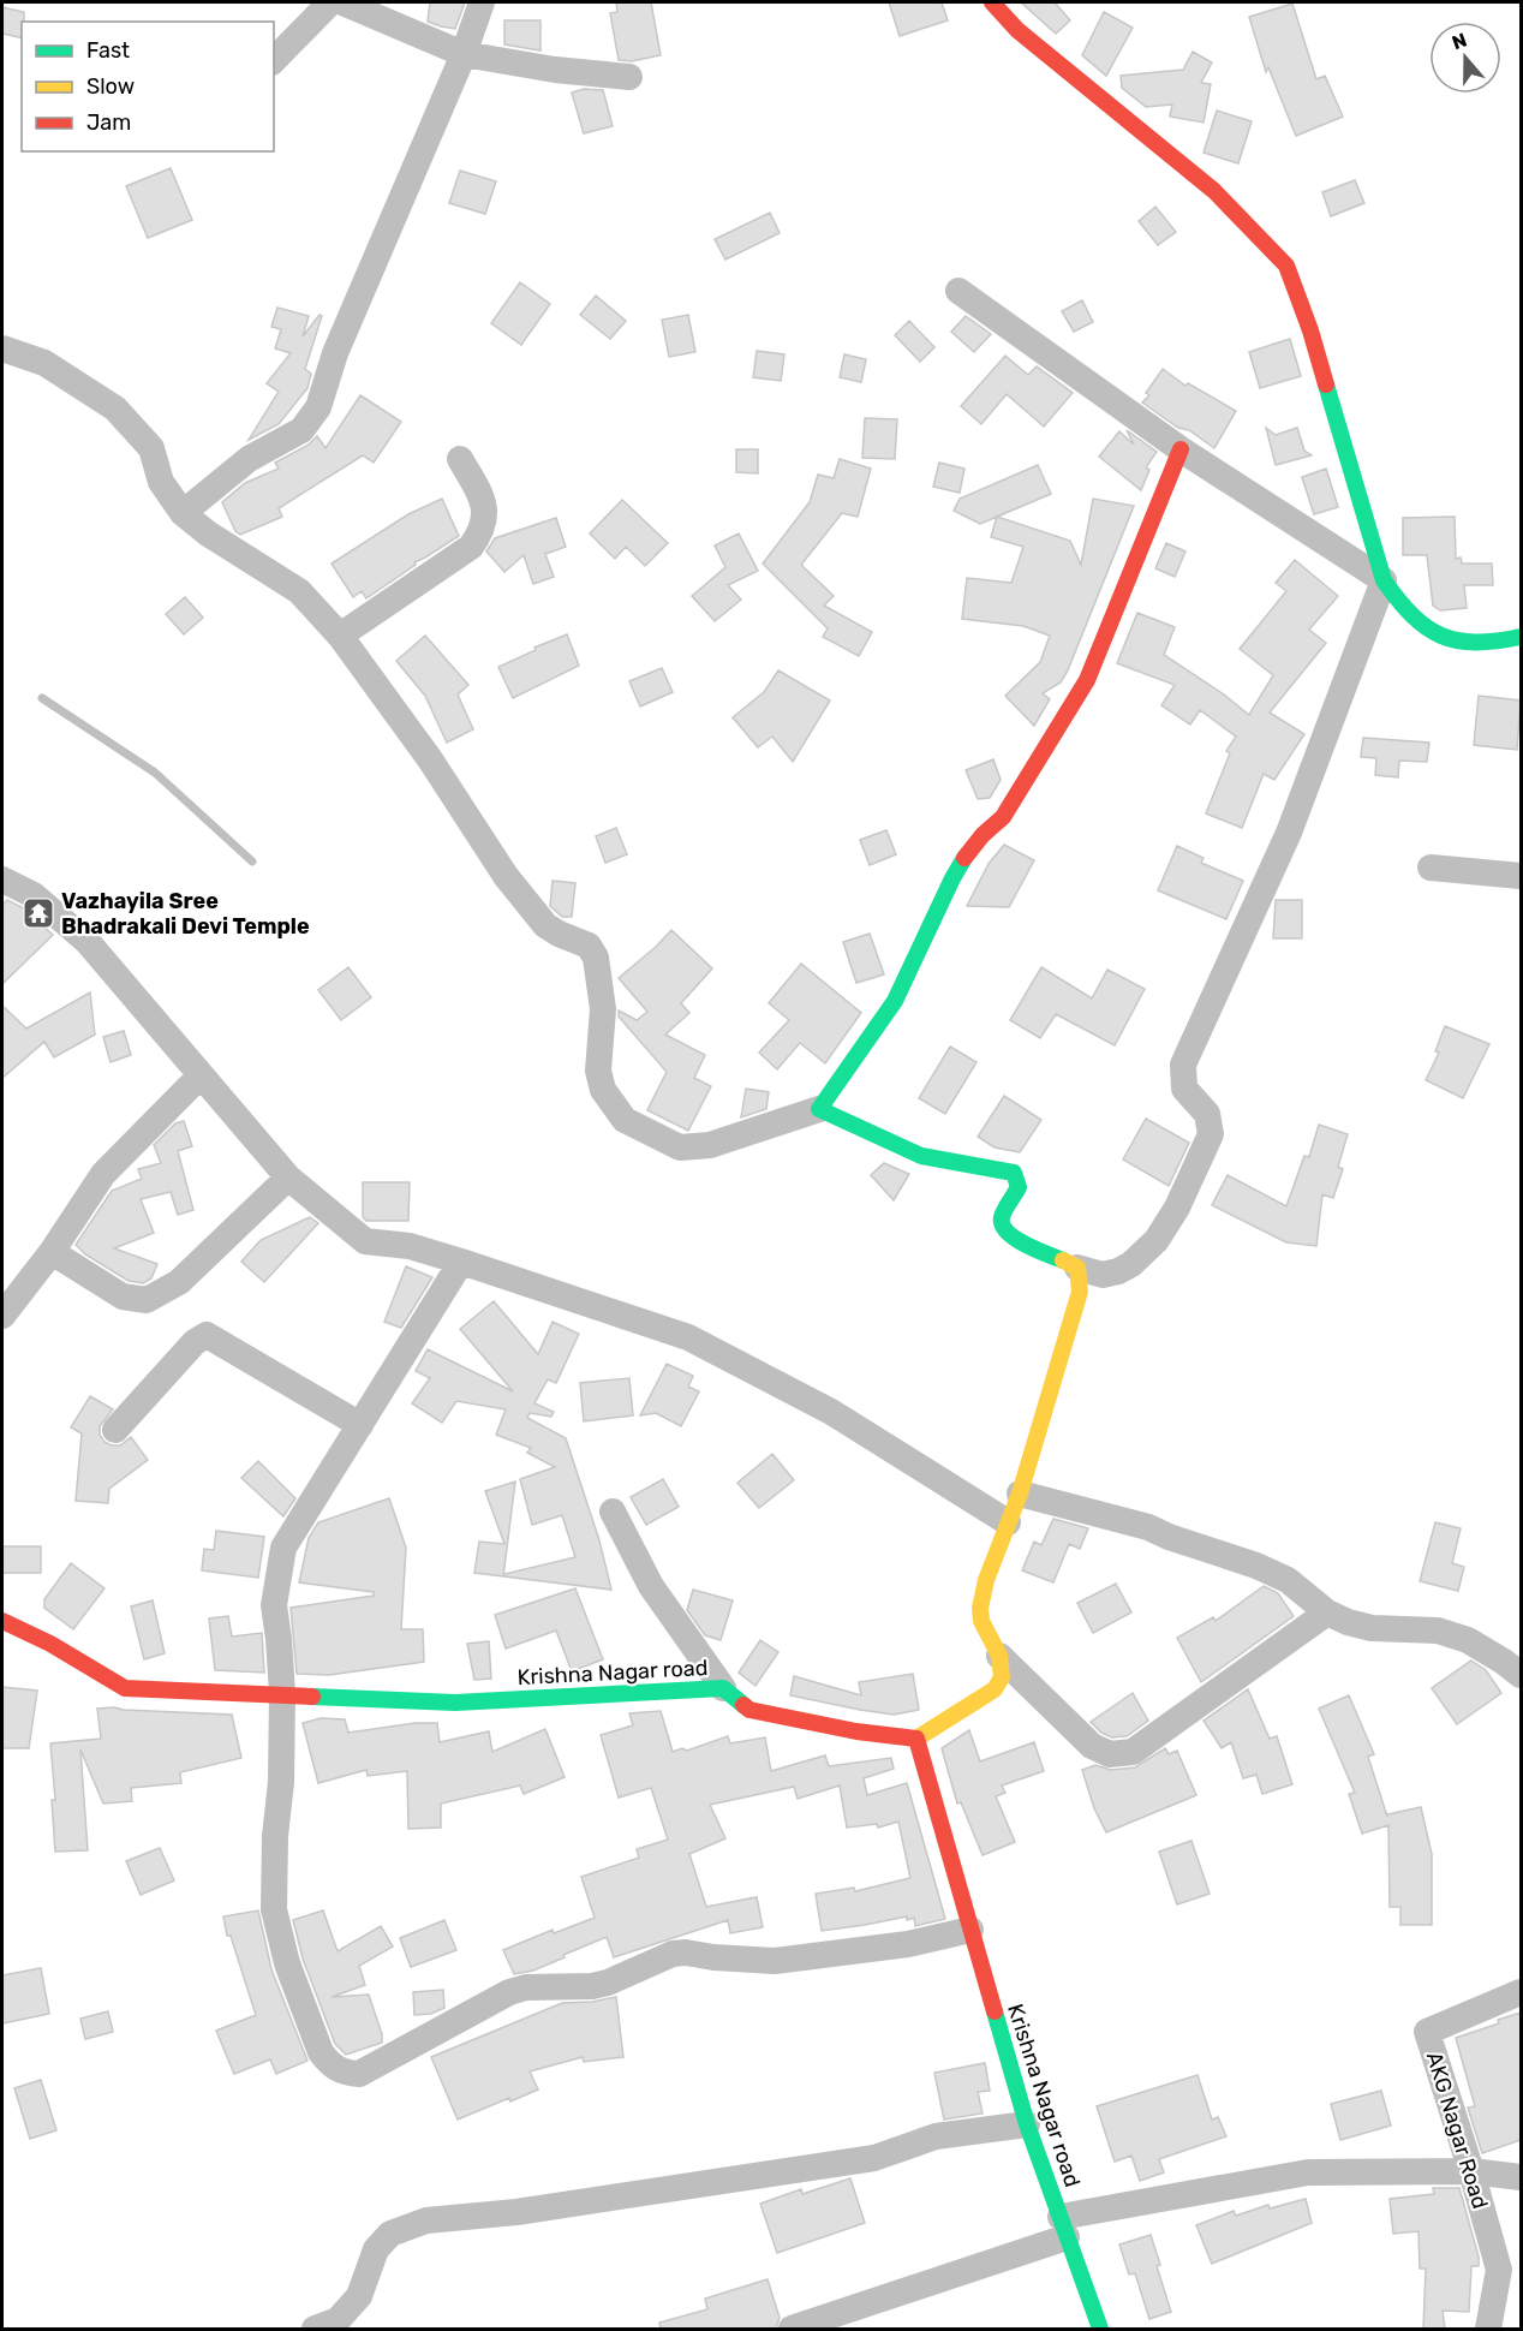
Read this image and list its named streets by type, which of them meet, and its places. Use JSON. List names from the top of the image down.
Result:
{
  "streets": {
    "street": ["Krishna Nagar road", "AKG Nagar Road"]
  },
  "places": {
    "temple": ["Vazhayila Sree Bhadrakali Devi Temple"]
  },
  "legend": ["Fast", "Slow", "Jam"],
  "north": "top"
}
